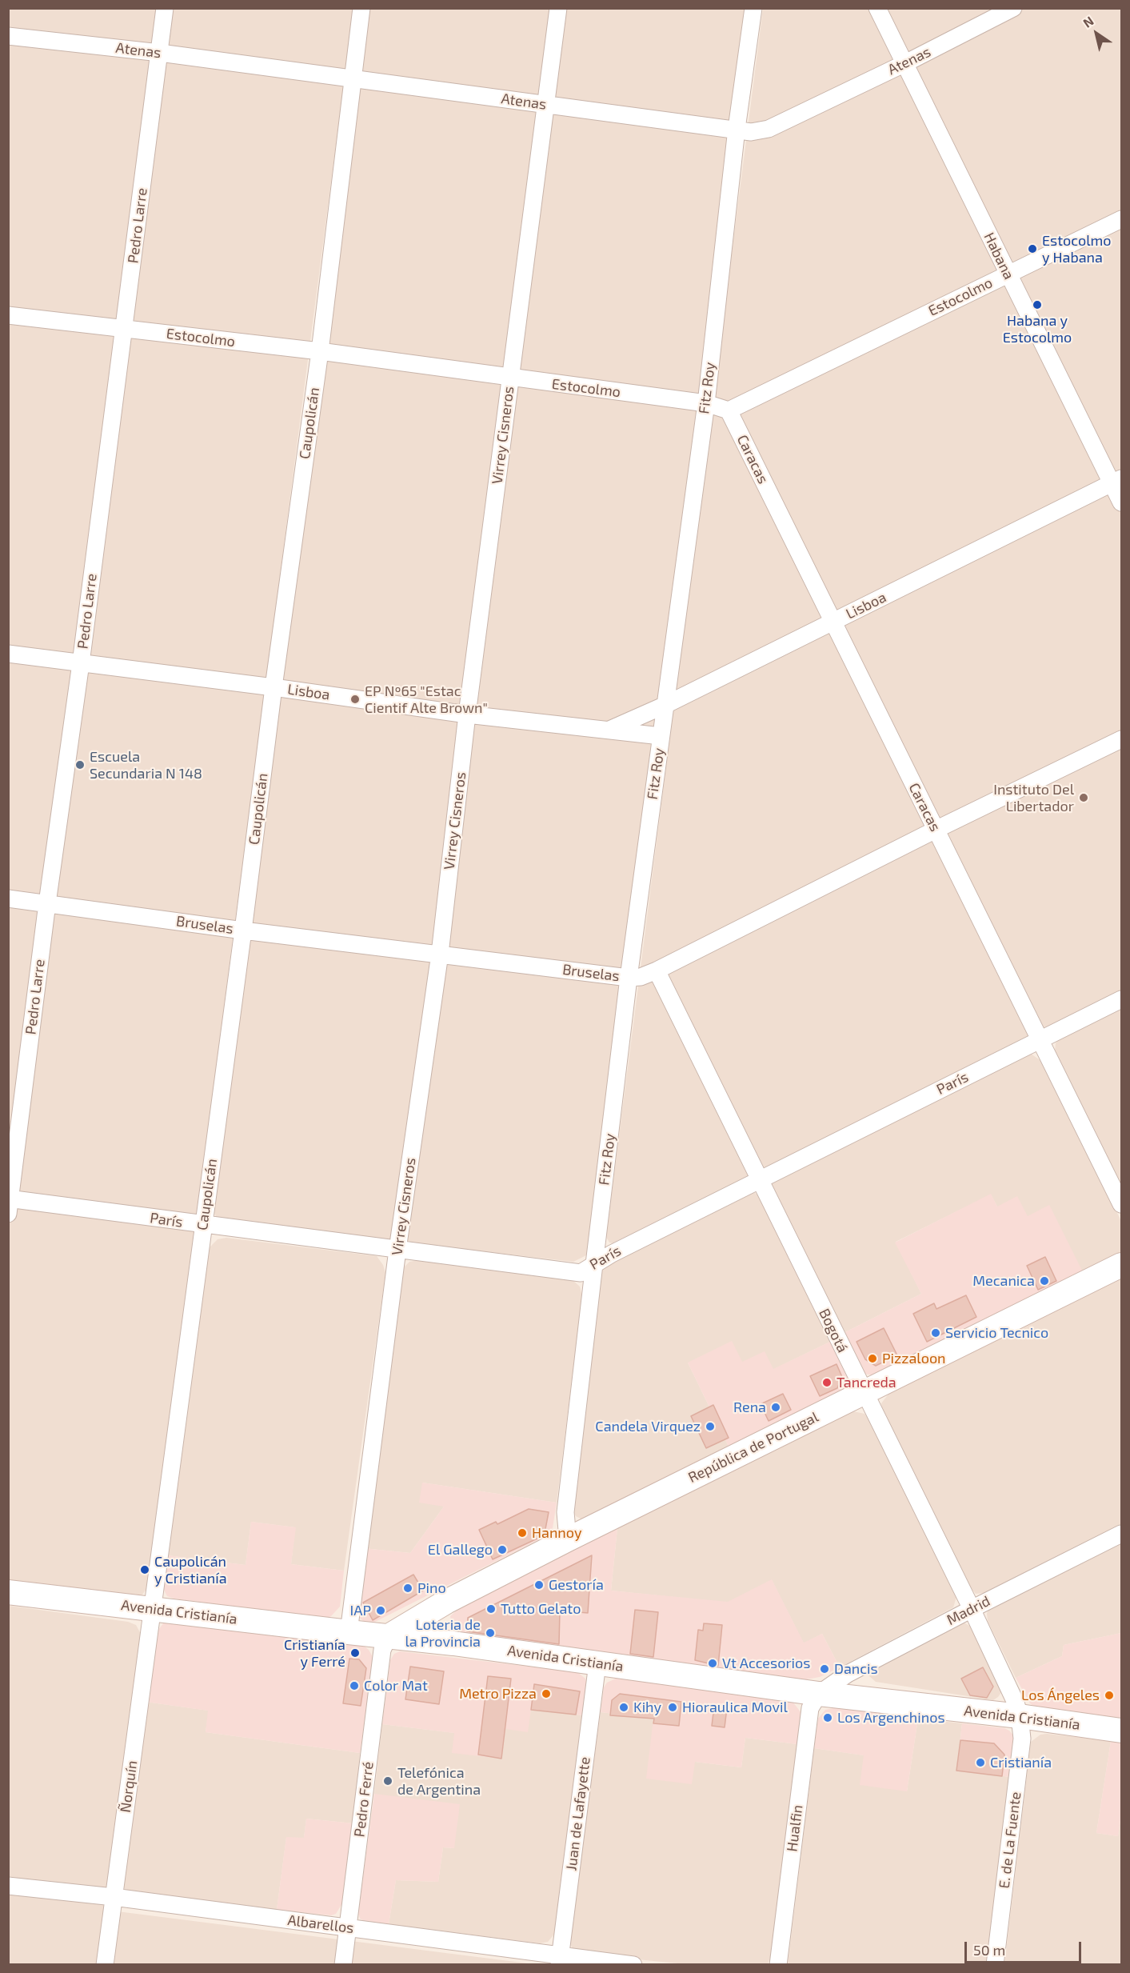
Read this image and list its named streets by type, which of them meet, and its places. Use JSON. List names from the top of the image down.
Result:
{
  "streets": {
    "main road": ["República de Portugal", "Avenida Cristianía"],
    "street": [
      "Atenas",
      "Pedro Larre",
      "Habana",
      "Estocolmo",
      "Fitz Roy",
      "Caupolicán",
      "Virrey Cisneros",
      "Caracas",
      "Lisboa",
      "Bruselas",
      "París",
      "Bogotá",
      "Madrid",
      "Ñorquín",
      "Pedro Ferré",
      "Juan de Lafayette",
      "Hualfin",
      "E. de La Fuente",
      "Albarellos"
    ]
  },
  "crossings": [
    ["Atenas", "Pedro Larre"],
    ["Atenas", "Habana"],
    ["Atenas", "Fitz Roy"],
    ["Atenas", "Caupolicán"],
    ["Atenas", "Virrey Cisneros"],
    ["Pedro Larre", "Estocolmo"],
    ["Pedro Larre", "Lisboa"],
    ["Pedro Larre", "Bruselas"],
    ["Pedro Larre", "París"],
    ["Habana", "Estocolmo"],
    ["Habana", "Lisboa"],
    ["Estocolmo", "Fitz Roy"],
    ["Estocolmo", "Caupolicán"],
    ["Estocolmo", "Virrey Cisneros"],
    ["Estocolmo", "Caracas"],
    ["Fitz Roy", "Lisboa"],
    ["Fitz Roy", "Bruselas"],
    ["Fitz Roy", "París"],
    ["Fitz Roy", "República de Portugal"],
    ["Caupolicán", "Lisboa"],
    ["Caupolicán", "Bruselas"],
    ["Caupolicán", "París"],
    ["Caupolicán", "Avenida Cristianía"],
    ["Caupolicán", "Ñorquín"],
    ["Virrey Cisneros", "Lisboa"],
    ["Virrey Cisneros", "Bruselas"],
    ["Virrey Cisneros", "París"],
    ["Virrey Cisneros", "Avenida Cristianía"],
    ["Caracas", "Lisboa"],
    ["Caracas", "Bruselas"],
    ["Caracas", "París"],
    ["Bruselas", "Bogotá"],
    ["París", "Bogotá"],
    ["Bogotá", "República de Portugal"],
    ["Bogotá", "Madrid"],
    ["Bogotá", "Avenida Cristianía"],
    ["Bogotá", "E. de La Fuente"],
    ["República de Portugal", "Avenida Cristianía"],
    ["República de Portugal", "Pedro Ferré"],
    ["Madrid", "Avenida Cristianía"],
    ["Madrid", "Hualfin"],
    ["Avenida Cristianía", "Ñorquín"],
    ["Avenida Cristianía", "Pedro Ferré"],
    ["Avenida Cristianía", "Juan de Lafayette"],
    ["Avenida Cristianía", "Hualfin"],
    ["Avenida Cristianía", "E. de La Fuente"],
    ["Ñorquín", "Albarellos"],
    ["Pedro Ferré", "Albarellos"],
    ["Juan de Lafayette", "Albarellos"]
  ],
  "places": [
    "Estocolmo y Habana",
    "Habana y Estocolmo",
    "EP Nº65 \"Estac Cientif Alte Brown\"",
    "Escuela Secundaria N 148",
    "Instituto Del Libertador",
    "Mecanica",
    "Servicio Tecnico",
    "Pizzaloon",
    "Tancreda",
    "Rena",
    "Candela Virquez",
    "Hannoy",
    "El Gallego",
    "Caupolicán y Cristianía",
    "Gestoría",
    "Pino",
    "Tutto Gelato",
    "IAP",
    "Loteria de la Provincia",
    "Cristianía y Ferré",
    "Vt Accesorios",
    "Dancis",
    "Color Mat",
    "Metro Pizza",
    "Los Ángeles",
    "Kihy",
    "Hioraulica Movil",
    "Los Argenchinos",
    "Cristianía",
    "Telefónica de Argentina"
  ],
  "scale_bar": "50 m",
  "north": "top left"
}
